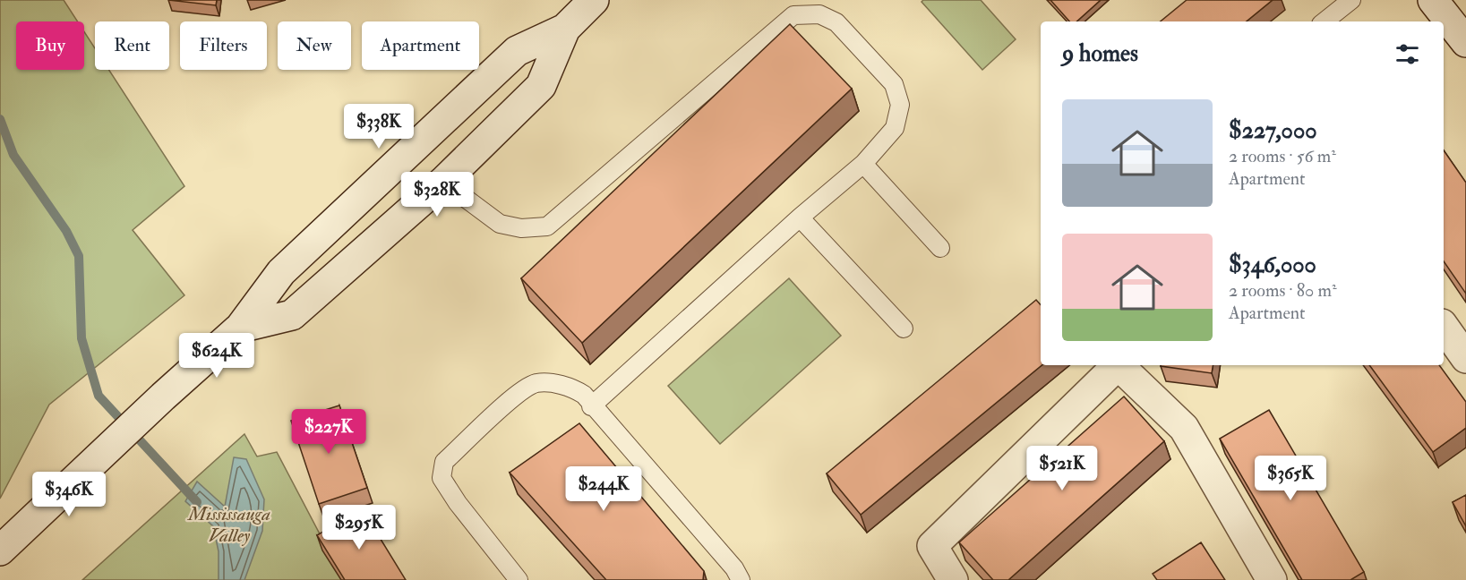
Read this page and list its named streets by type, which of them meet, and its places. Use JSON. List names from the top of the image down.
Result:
{
  "parks": ["Mississauga Valley"],
  "page": {
    "chip": [
      "Buy",
      "Rent",
      "Filters",
      "New",
      "Apartment"
    ],
    "heading": "9 homes",
    "list": [
      {
        "name": "$227,000",
        "note": "2 rooms · 56 m² · Apartment"
      },
      {
        "name": "$346,000",
        "note": "2 rooms · 80 m² · Apartment"
      }
    ],
    "price": [
      "$338K",
      "$328K",
      "$624K",
      "$227K",
      "$521K",
      "$365K",
      "$244K",
      "$346K",
      "$295K"
    ]
  }
}
